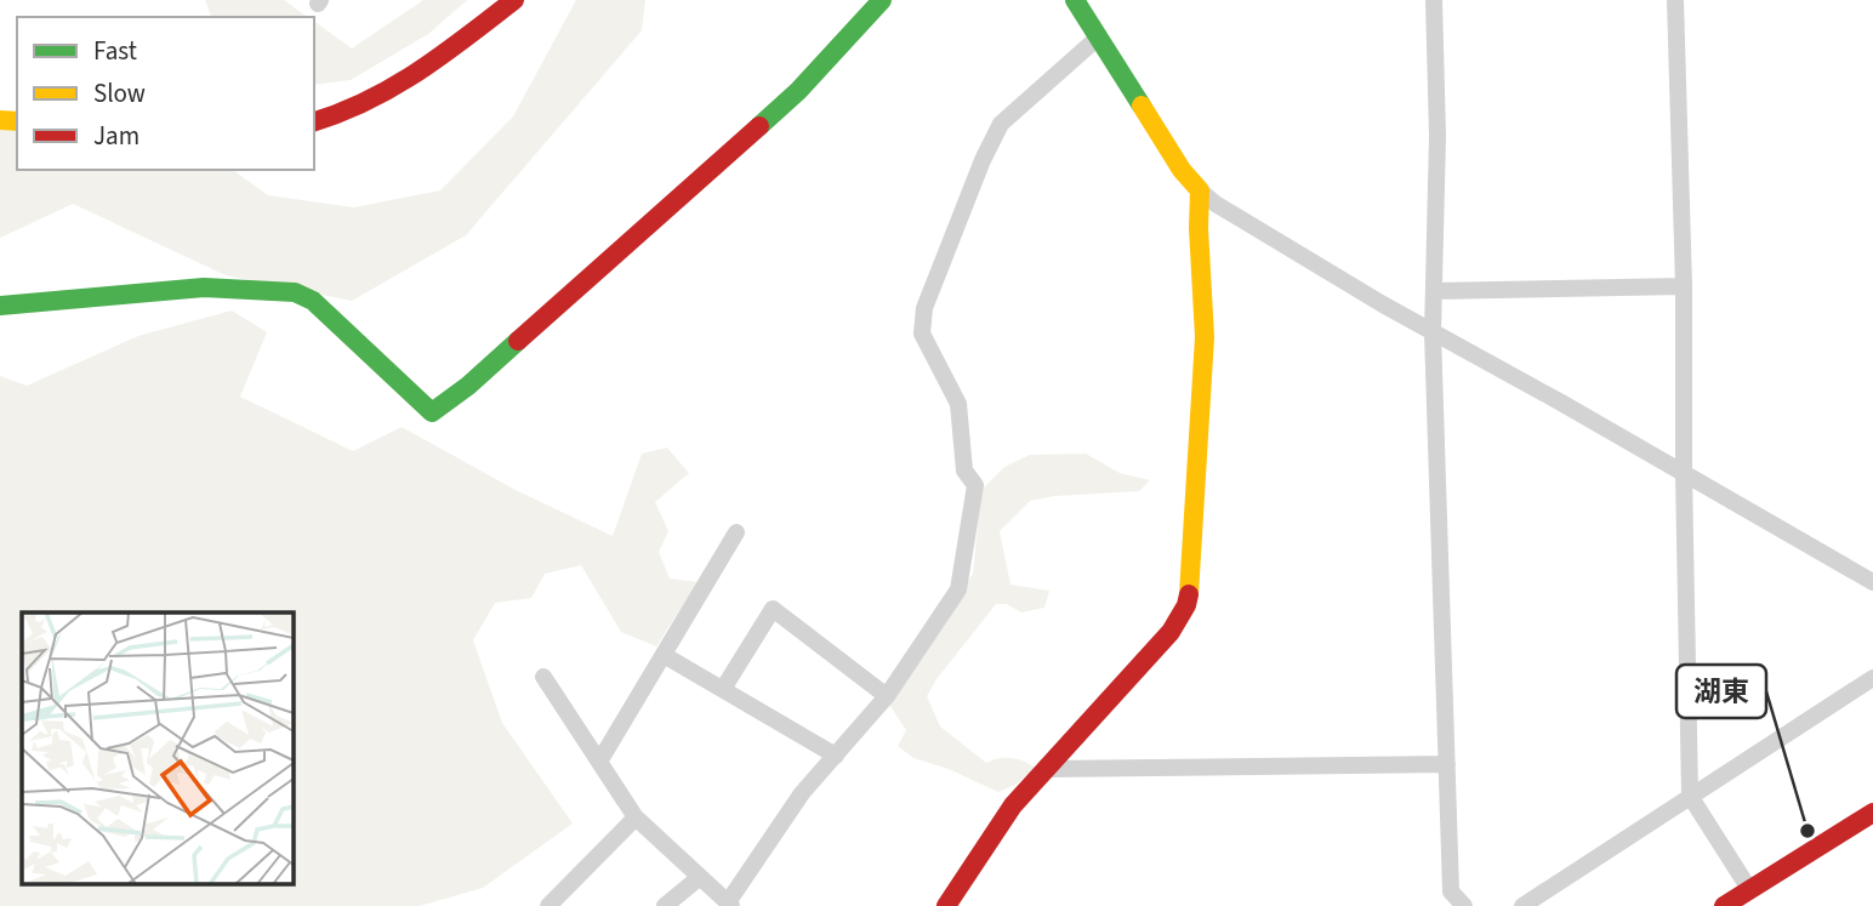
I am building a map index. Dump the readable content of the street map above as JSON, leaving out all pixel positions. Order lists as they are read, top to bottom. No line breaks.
{"places":["湖東"],"legend":["Fast","Slow","Jam"]}
